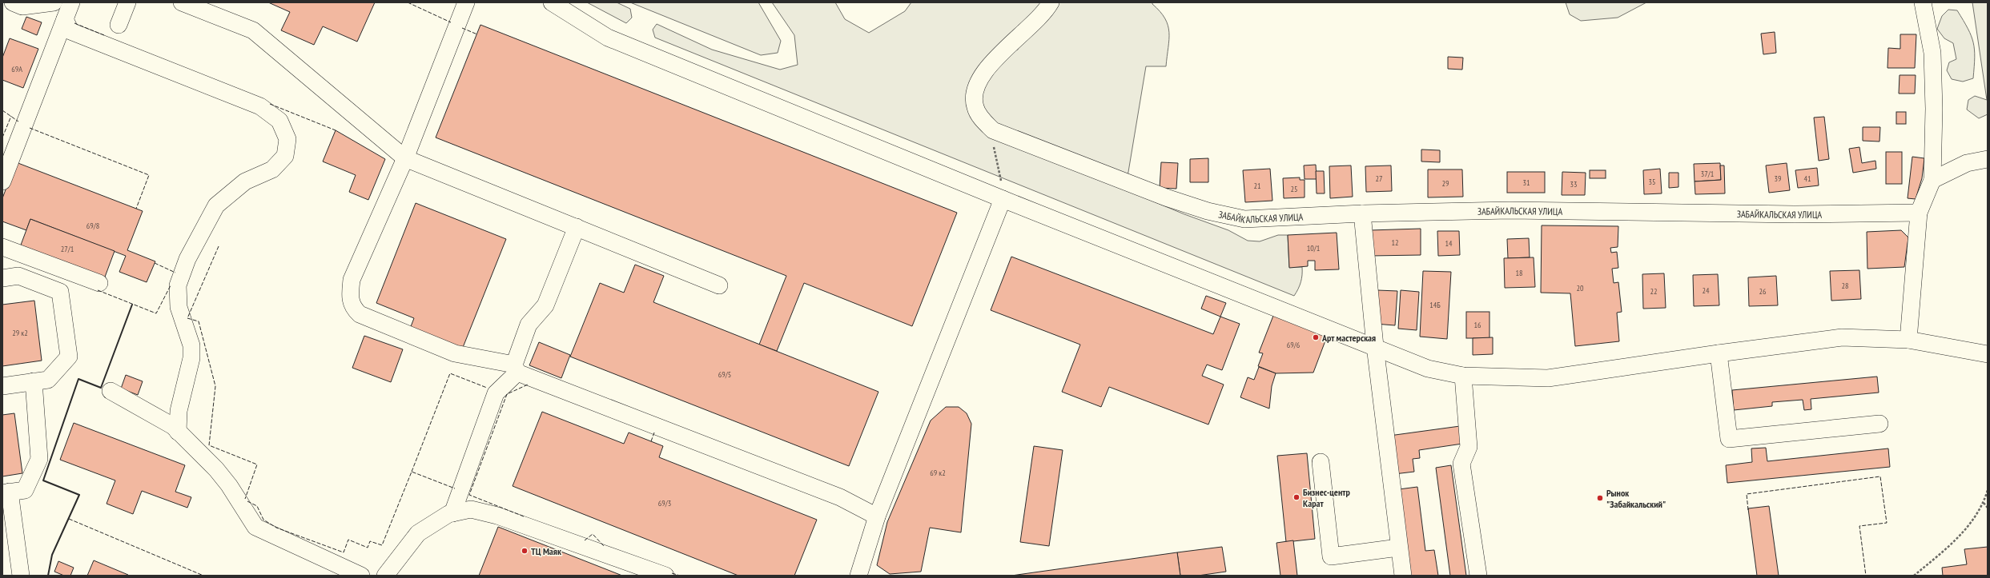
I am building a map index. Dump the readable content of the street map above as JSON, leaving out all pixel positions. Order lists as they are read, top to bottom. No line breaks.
{"streets":{"street":["ЗАБАЙКАЛЬСКАЯ УЛИЦА"]},"places":["Арт мастерская","Бизнес-центр Карат","Рынок \"Забайкальский\"","ТЦ Маяк"],"house_numbers":["69А","37/1","27","39","41","35","31","29","33","21","25","69/8","12","14","10/1","27/1","18","28","20","24","22","26","14Б","16","29 к2","69/6","69/5","69 к2","69/3"]}
